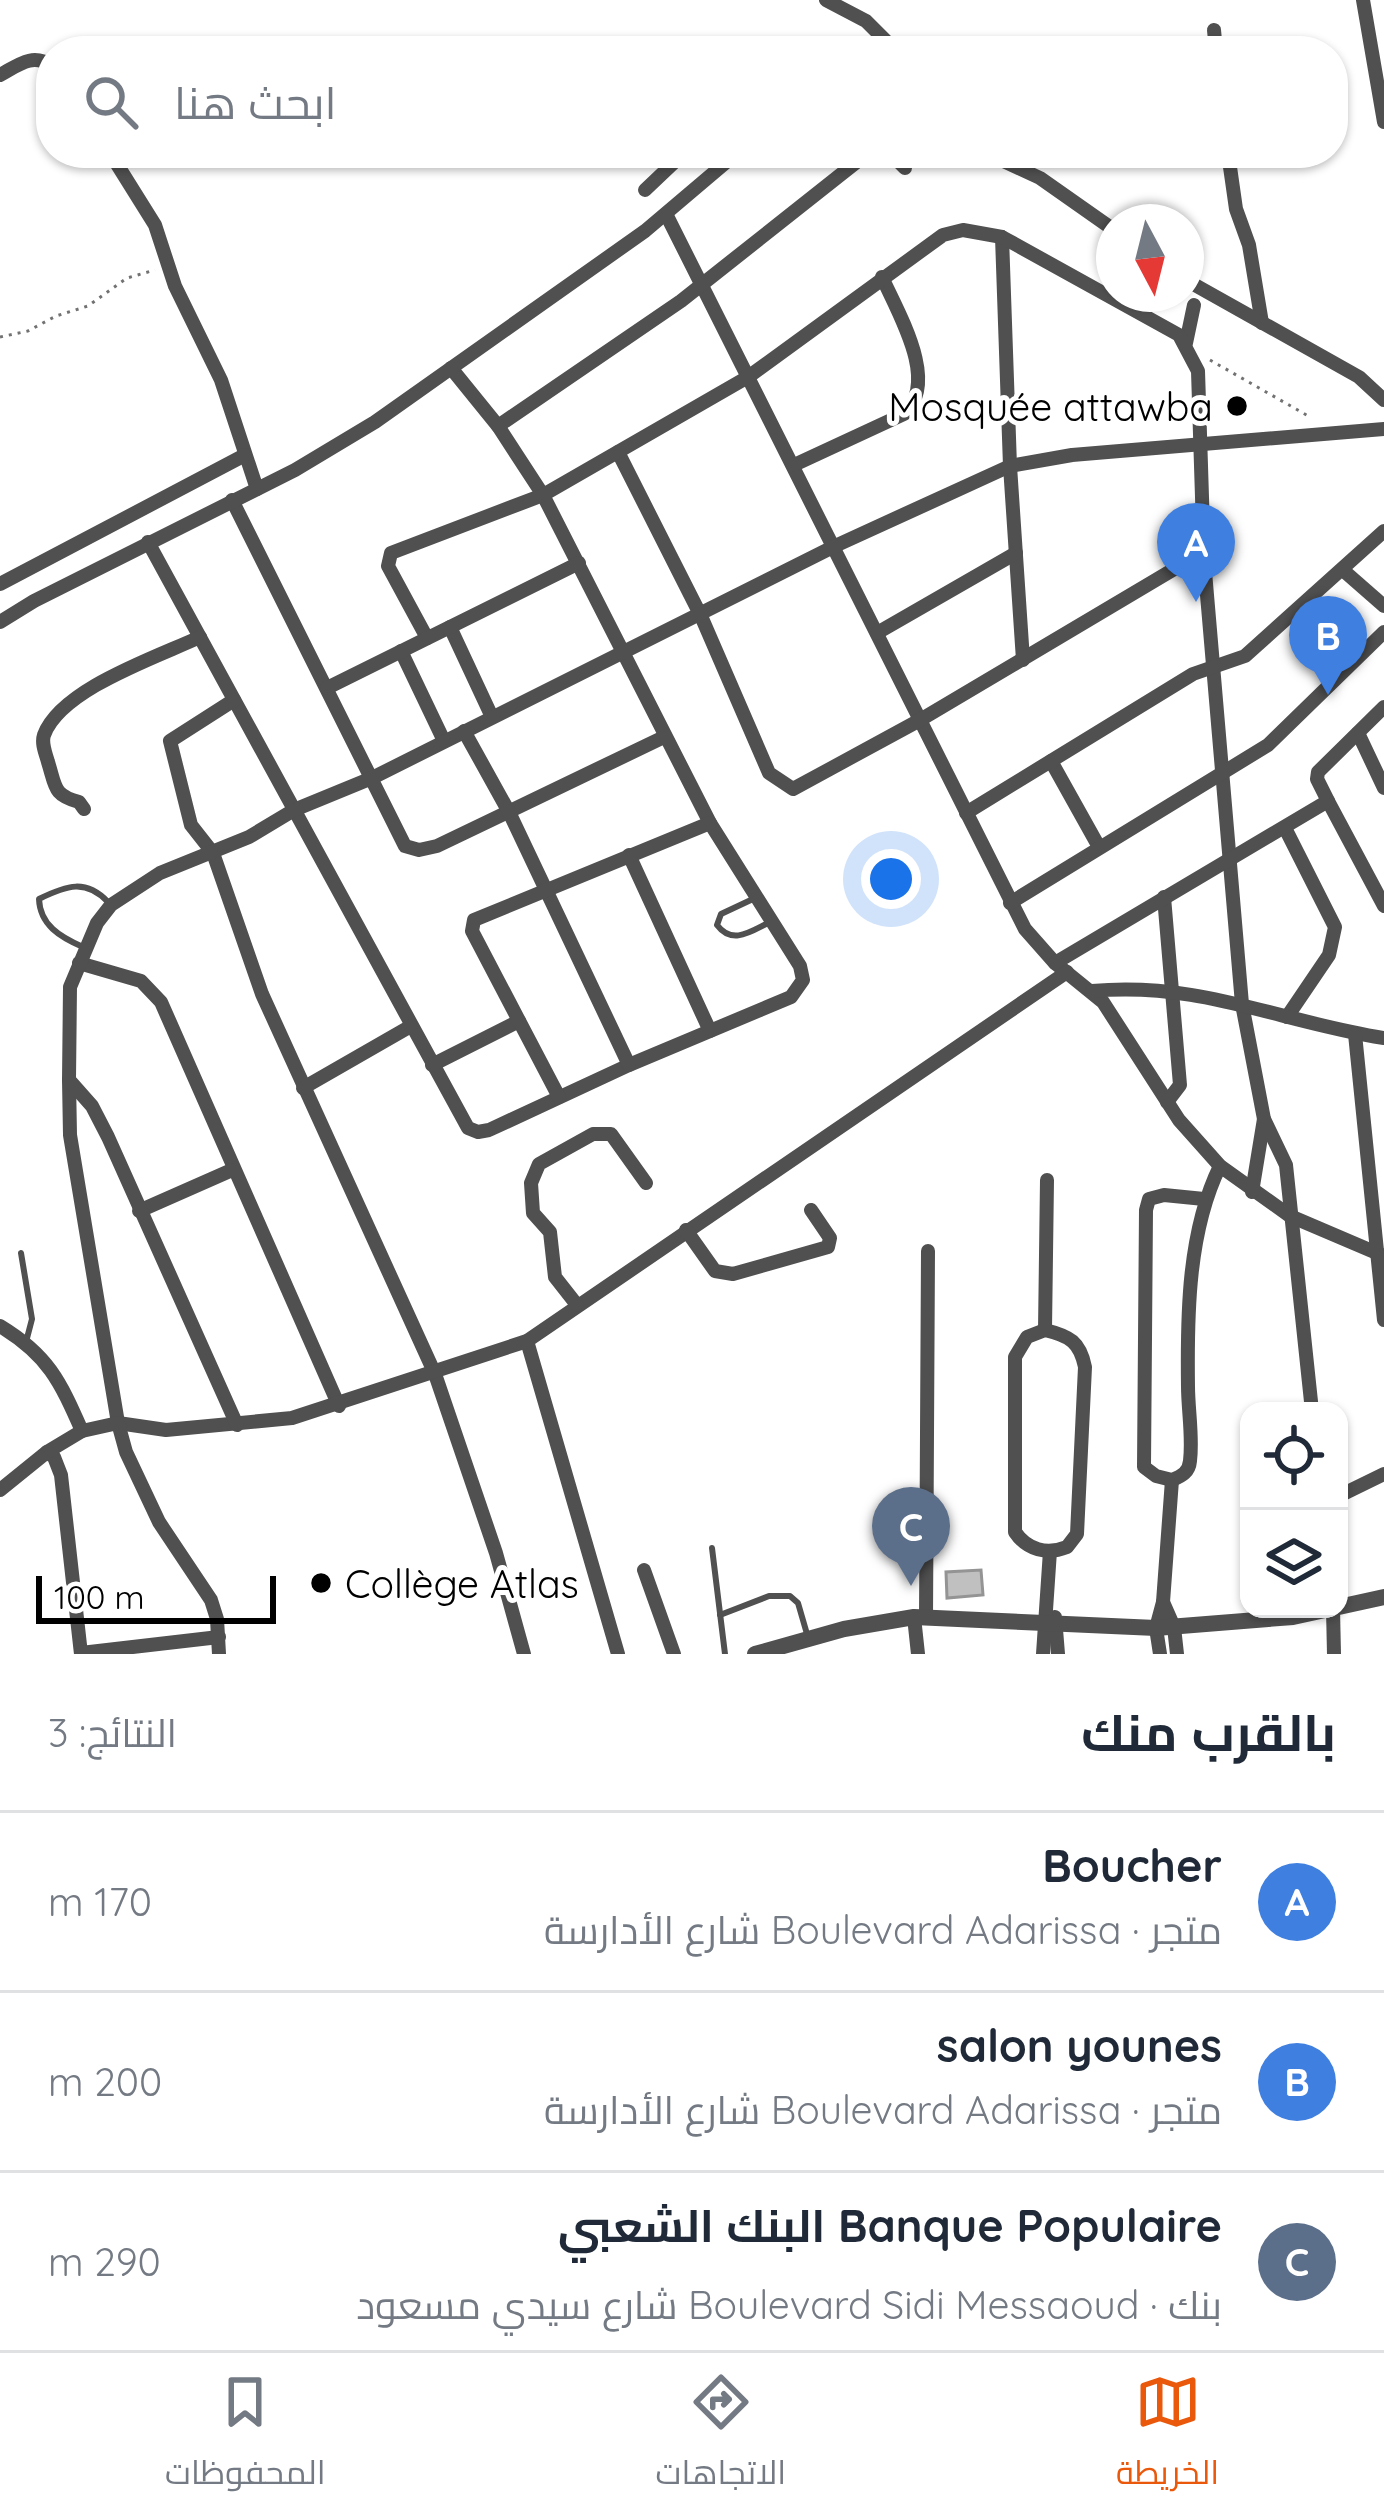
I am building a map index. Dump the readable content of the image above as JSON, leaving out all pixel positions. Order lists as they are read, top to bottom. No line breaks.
{"places":["Mosquée attawba","Collège Atlas"],"scale_bar":"100 m","north":"bottom","page":{"search":"ابحث هنا","pins":["A","B","C"],"scale":"100 m","heading":["بالقرب منك","النتائج: 3"],"list":[{"mark":"A","name":"Boucher","note":"متجر · Boulevard Adarissa شارع الأدارسة","value":"170 m"},{"mark":"B","name":"salon younes","note":"متجر · Boulevard Adarissa شارع الأدارسة","value":"200 m"},{"mark":"C","name":"Banque Populaire البنك الشعبي","note":"بنك · Boulevard Sidi Messaoud شارع سيدي مسعود","value":"290 m"}],"nav":["الخريطة","الاتجاهات","المحفوظات"]}}
